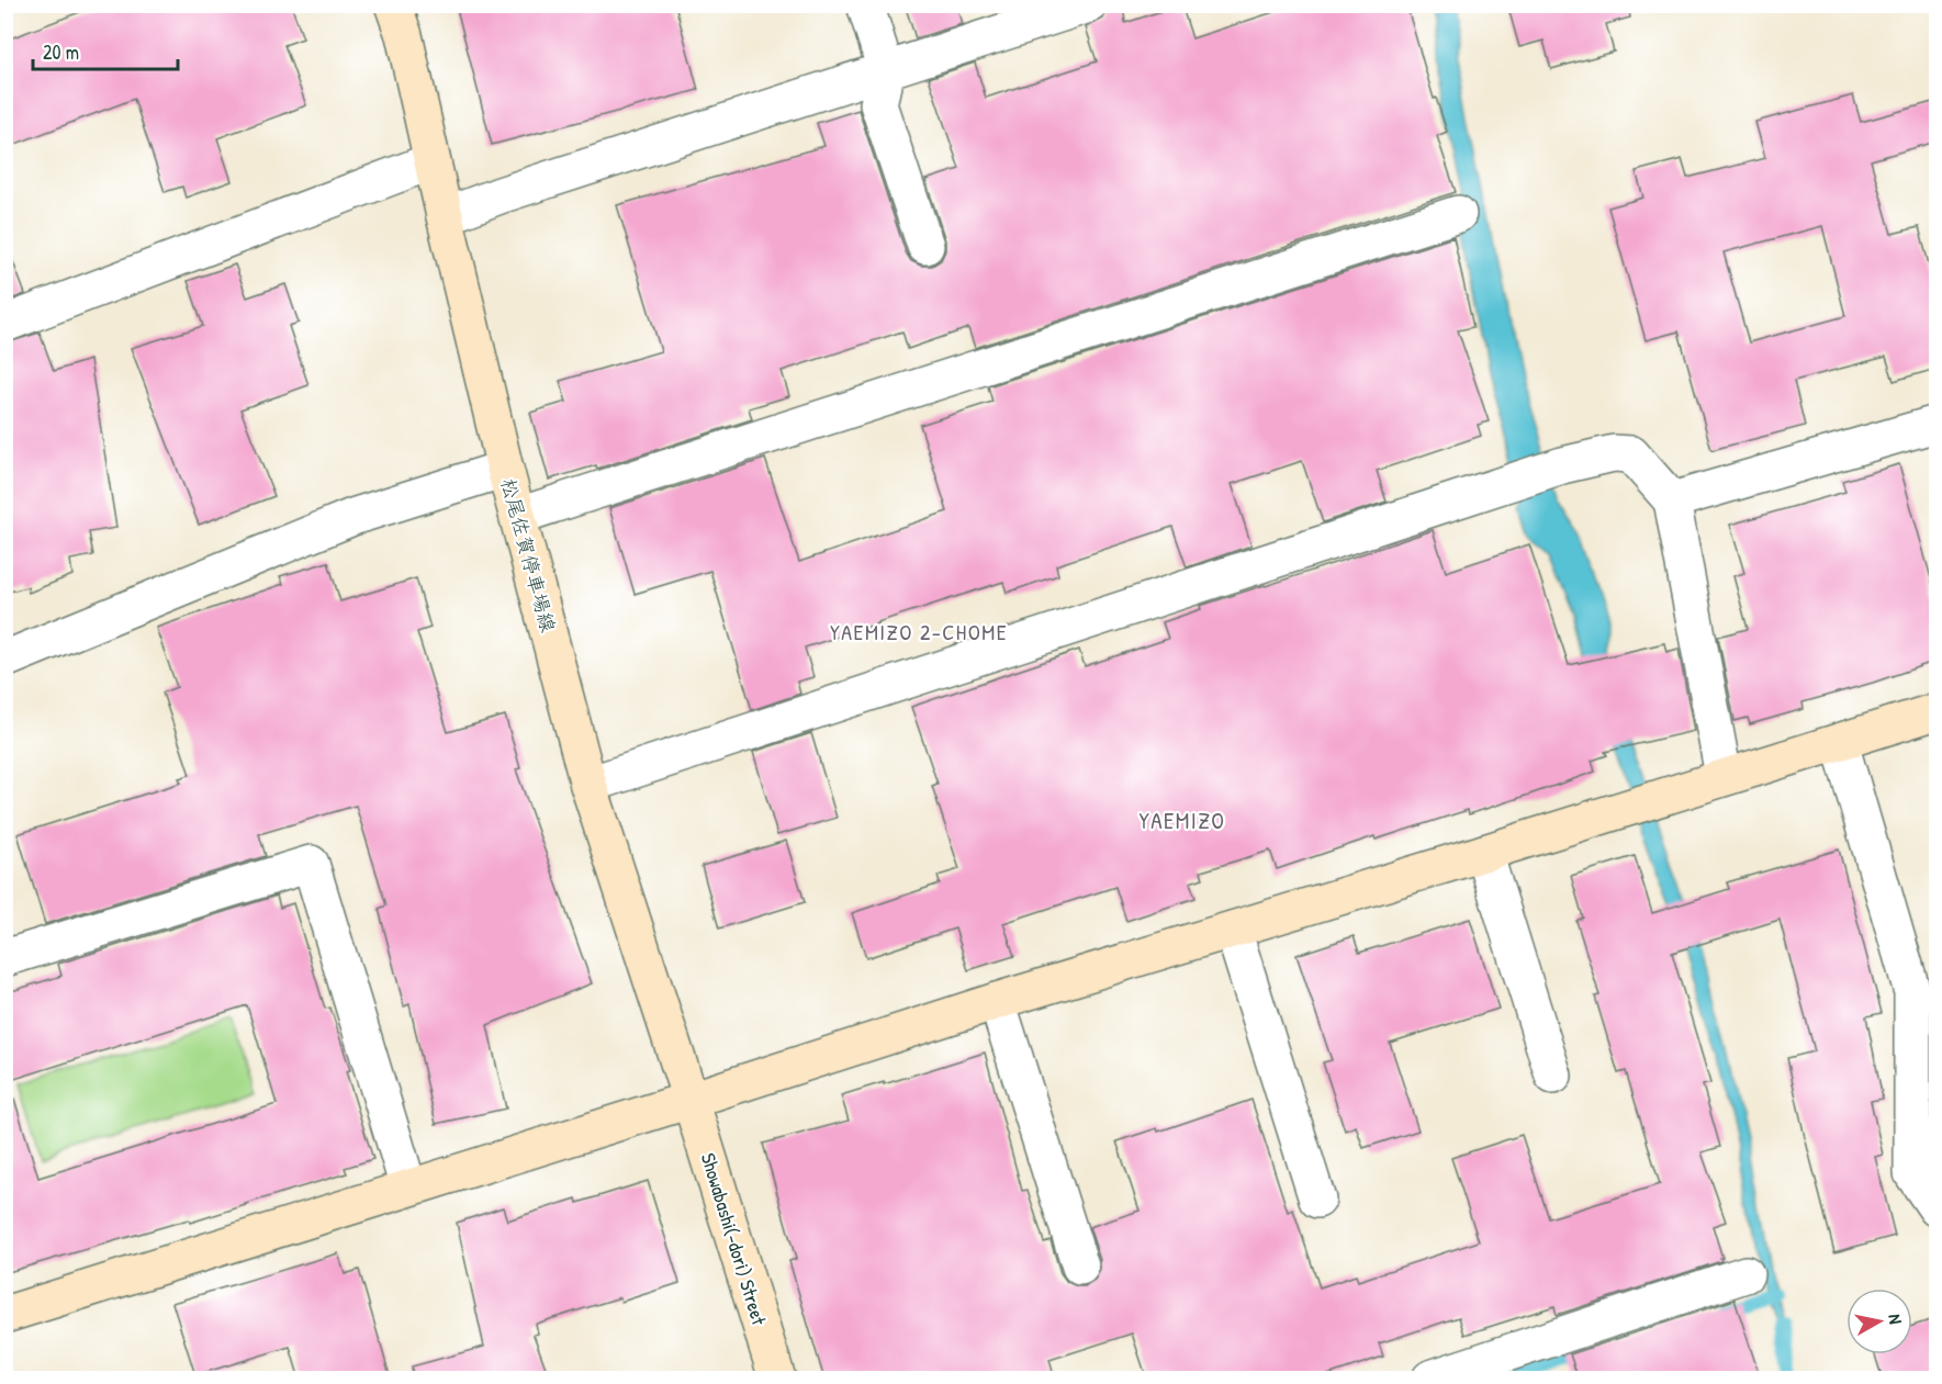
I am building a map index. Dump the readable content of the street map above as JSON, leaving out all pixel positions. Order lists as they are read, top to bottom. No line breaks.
{"streets":{"street":["松尾佐賀停車場線","Showabashi(-dori) Street"]},"crossings":[["松尾佐賀停車場線","Showabashi(-dori) Street"]],"districts":["YAEMIZO 2-CHOME","YAEMIZO"],"scale_bar":"20 m","north":"right"}
